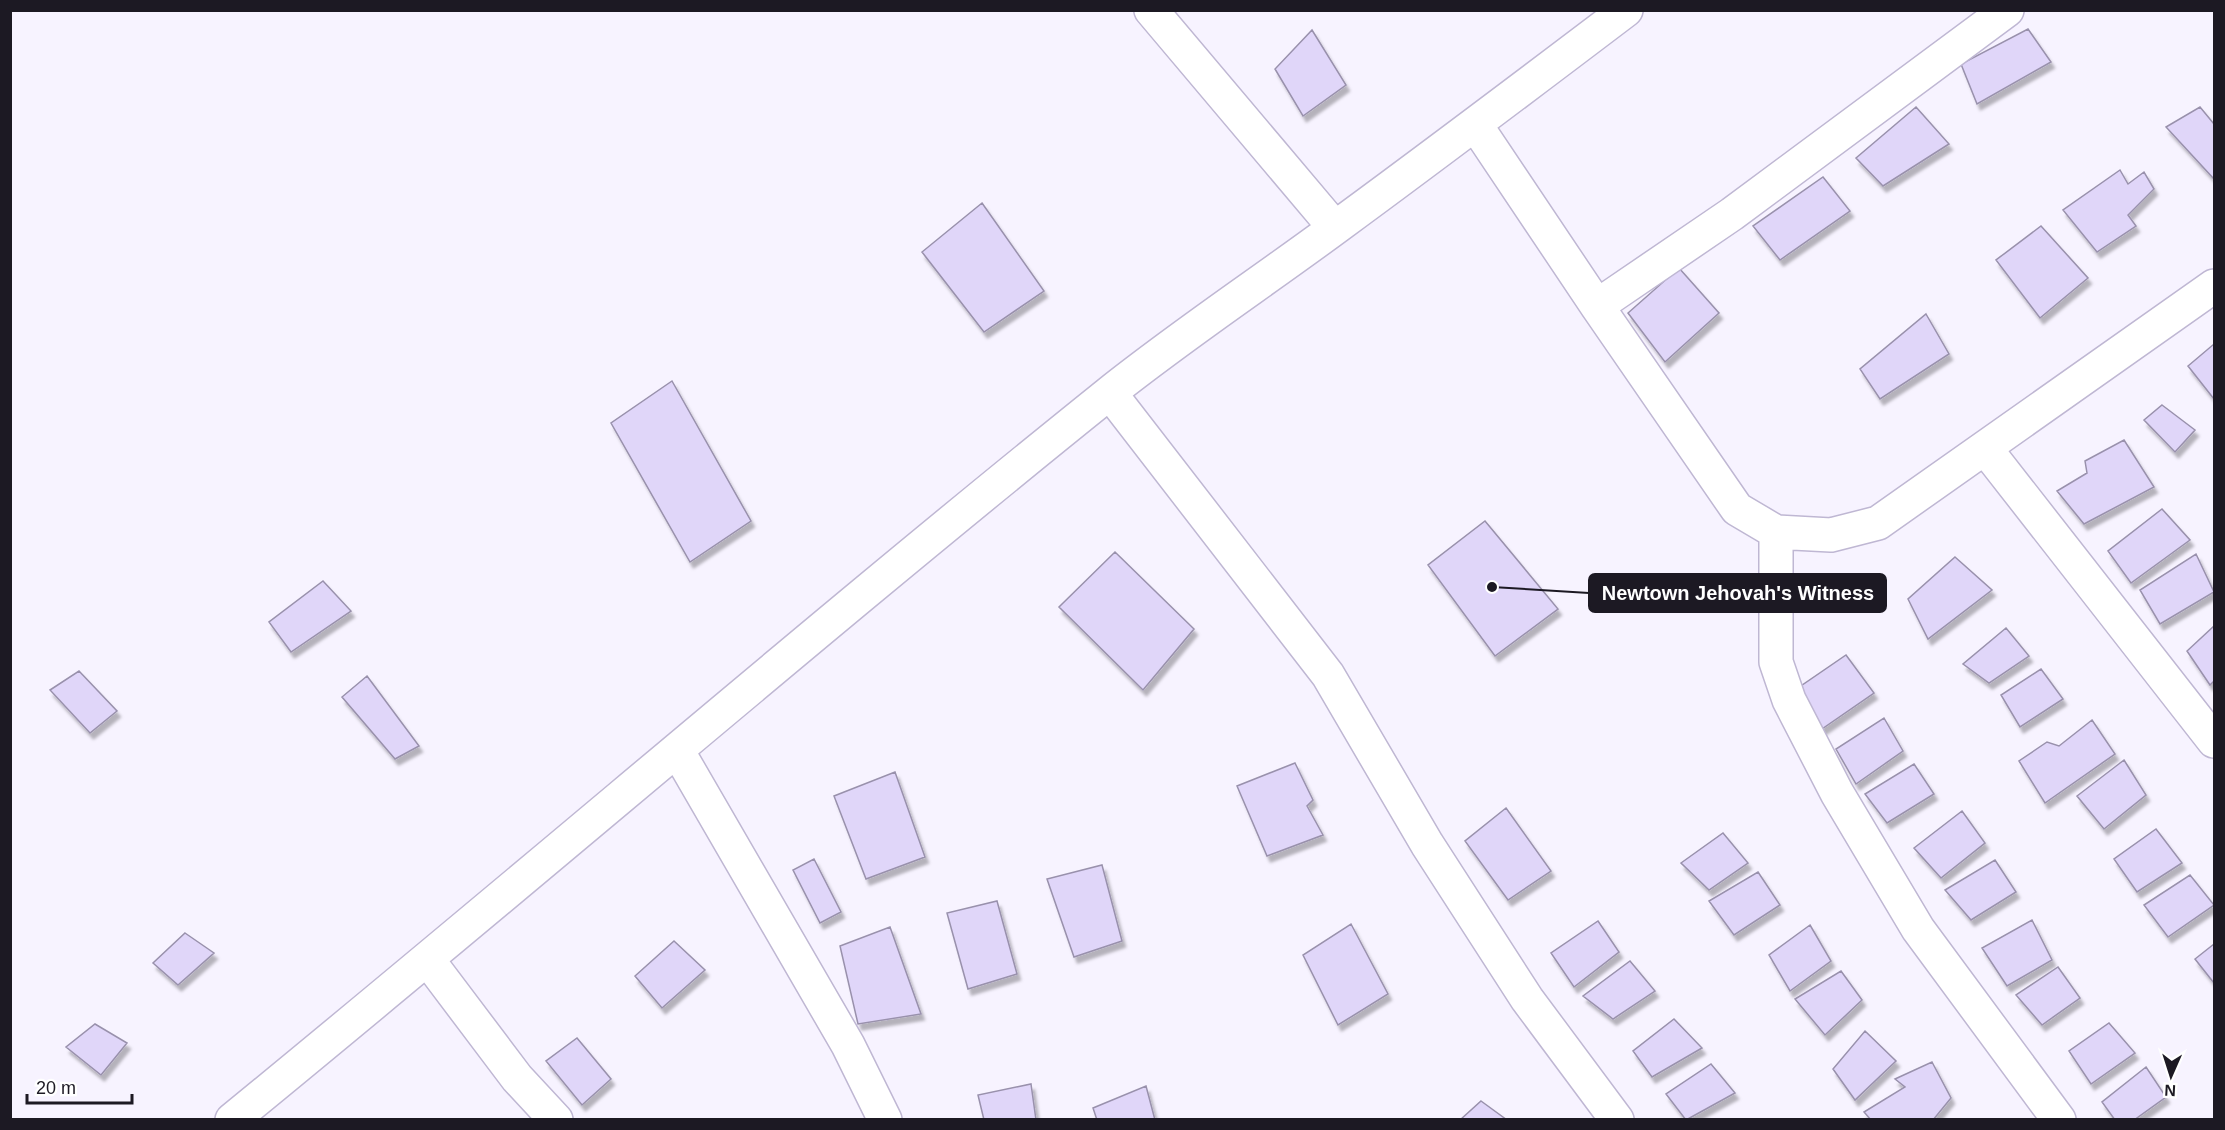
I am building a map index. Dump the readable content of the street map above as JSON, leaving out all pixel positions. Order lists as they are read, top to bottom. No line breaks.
{"places":["Newtown Jehovah's Witness"],"scale_bar":"20 m","north":"bottom"}
